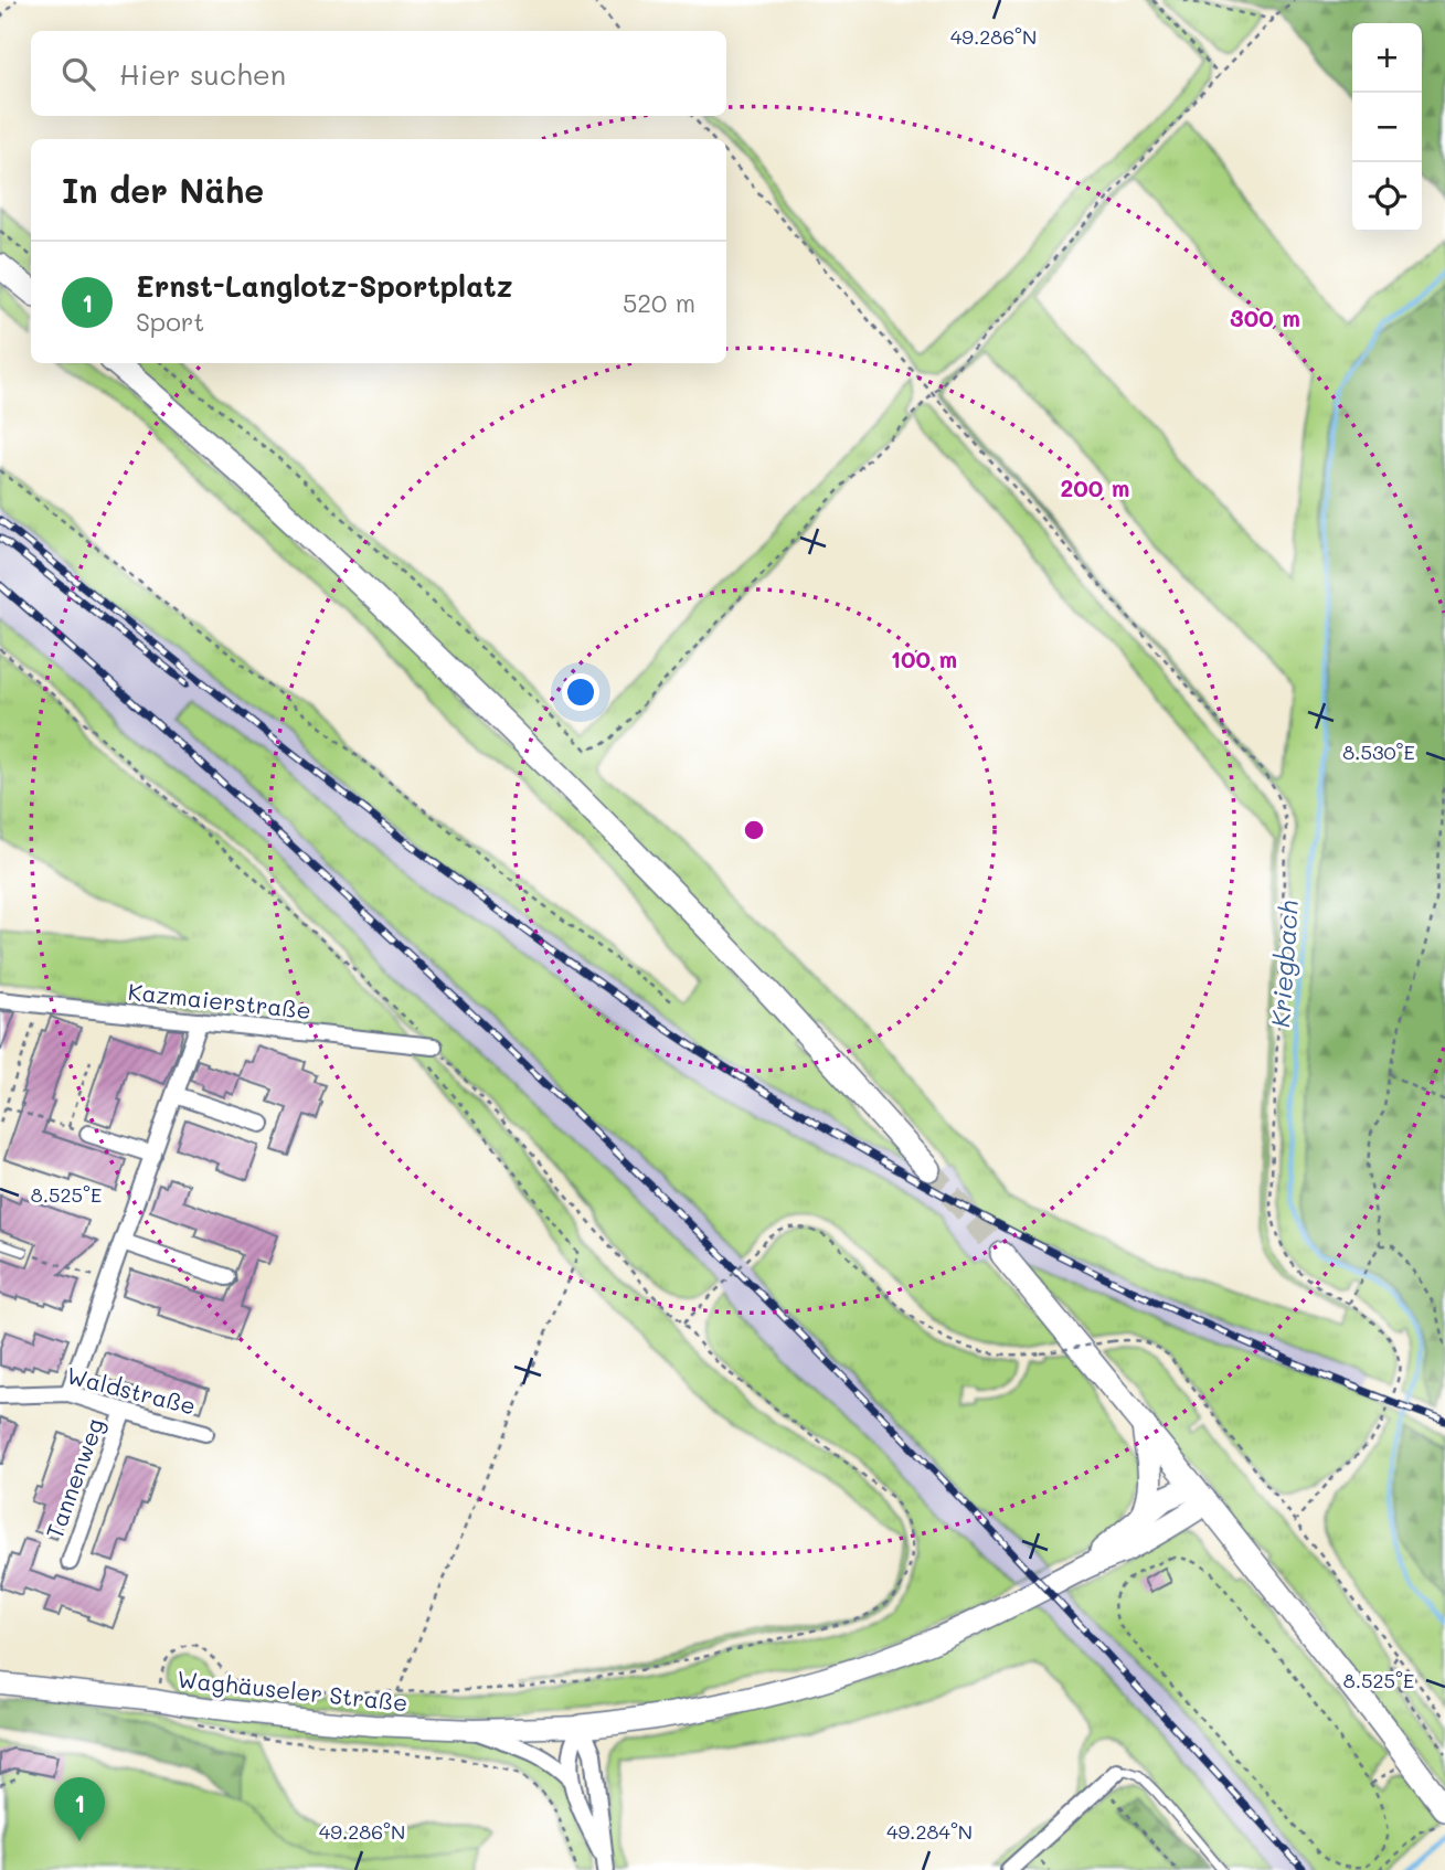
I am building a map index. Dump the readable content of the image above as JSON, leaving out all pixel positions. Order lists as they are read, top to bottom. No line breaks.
{"streets":{"street":["Kazmaierstraße","Waldstraße","Tannenweg","Waghäuseler Straße"]},"crossings":[["Waldstraße","Tannenweg"]],"water":["Kriegbach"],"page":{"map_buttons":["+","−"],"search":"Hier suchen","heading":"In der Nähe","list":[{"mark":"1","name":"Ernst-Langlotz-Sportplatz","note":"Sport","value":"520 m"}],"pins":"1"},"coordinates":["49.286°N","8.530°E","8.525°E","49.284°N"],"rings":["300 m","200 m","100 m"]}
